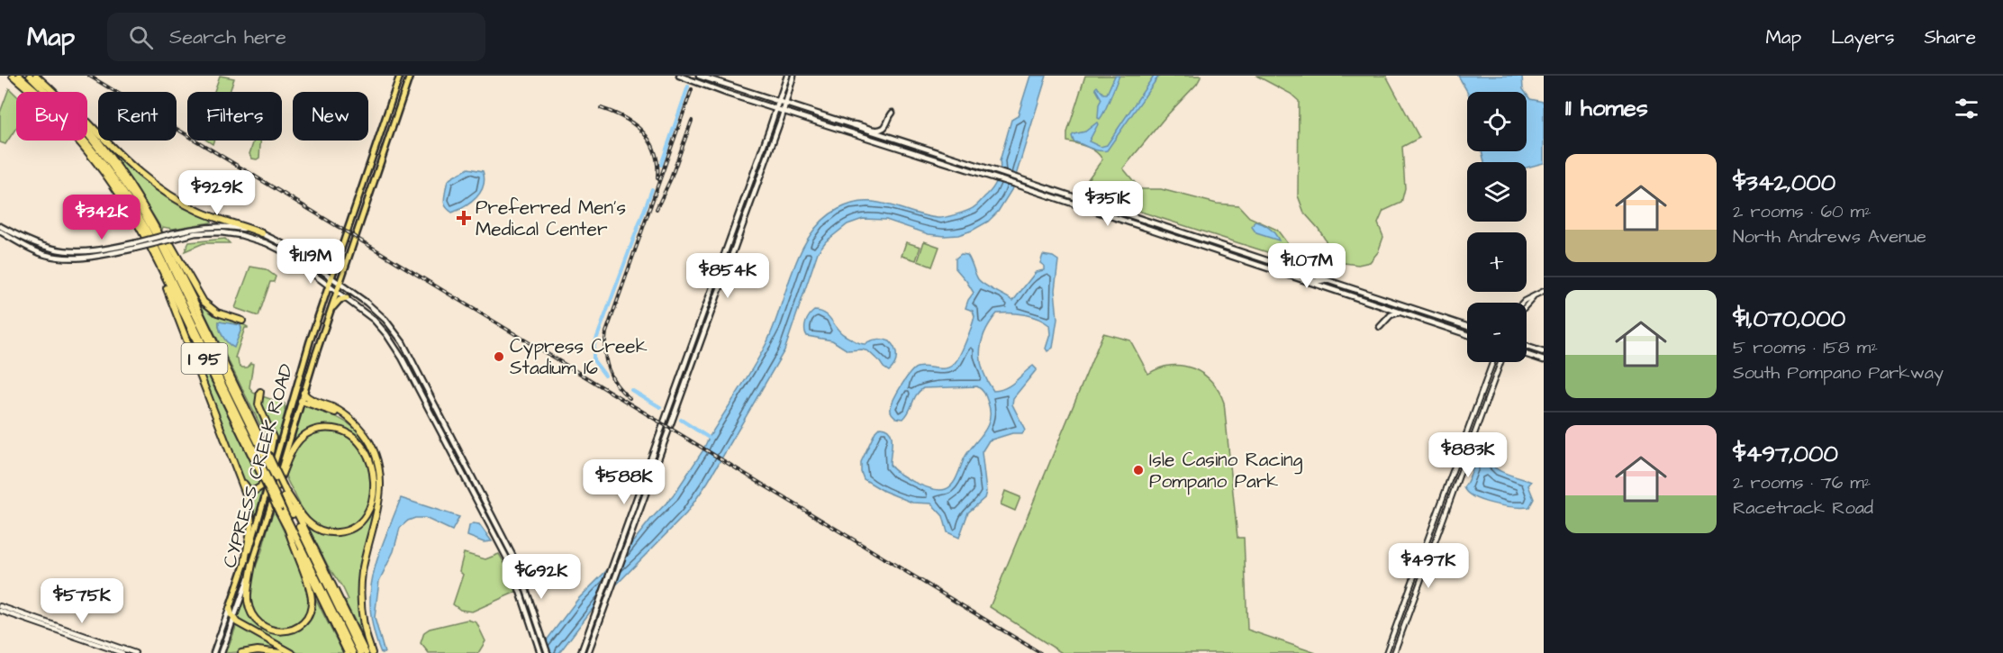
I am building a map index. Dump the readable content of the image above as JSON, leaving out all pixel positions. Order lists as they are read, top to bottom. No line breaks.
{"streets":{"highway":["I 95"],"main road":["CYPRESS CREEK ROAD"]},"places":{"health":["Preferred Men's Medical Center"],"other":["Cypress Creek Stadium 16","Isle Casino Racing Pompano Park"]},"page":{"header":"Map","search":"Search here","nav":["Map","Layers","Share"],"heading":"11 homes","map_buttons":["+","−"],"chip":["Buy","Rent","Filters","New"],"list":[{"name":"$342,000","note":"2 rooms · 60 m² · North Andrews Avenue"},{"name":"$1,070,000","note":"5 rooms · 158 m² · South Pompano Parkway"},{"name":"$497,000","note":"2 rooms · 76 m² · Racetrack Road"}],"price":["$929K","$351K","$342K","$1.19M","$1.07M","$854K","$883K","$588K","$497K","$692K","$575K"]}}
